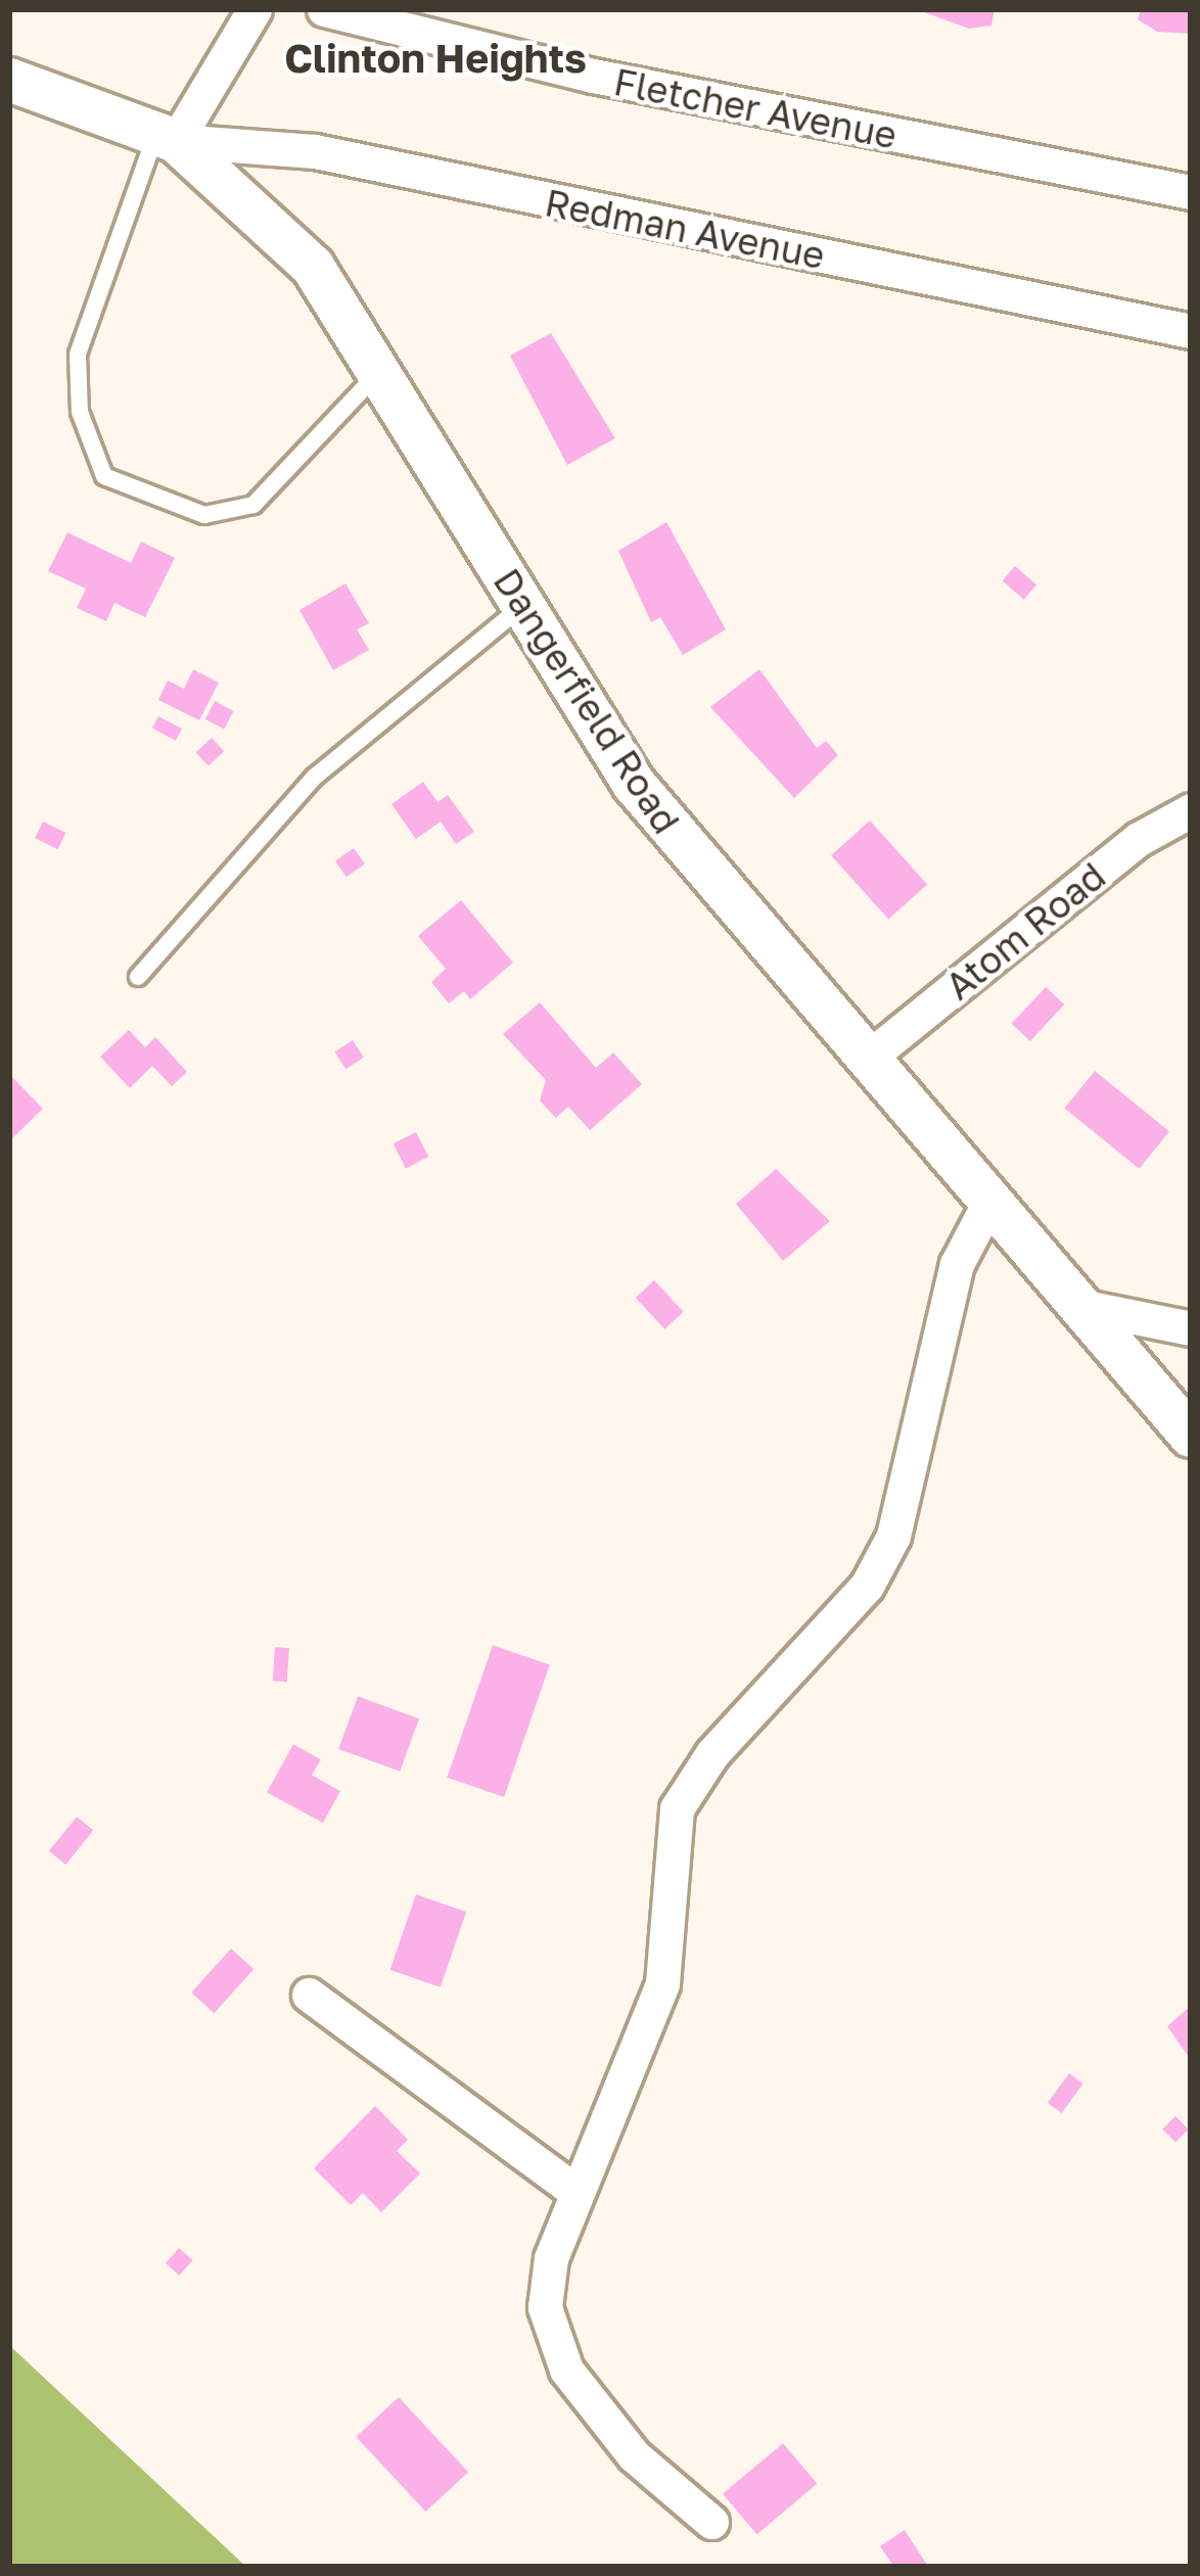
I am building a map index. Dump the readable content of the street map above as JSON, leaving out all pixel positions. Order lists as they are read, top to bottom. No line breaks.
{"streets":{"street":["Fletcher Avenue","Redman Avenue","Dangerfield Road","Atom Road"]},"crossings":[["Redman Avenue","Dangerfield Road"],["Dangerfield Road","Atom Road"]],"districts":["Clinton Heights"]}
